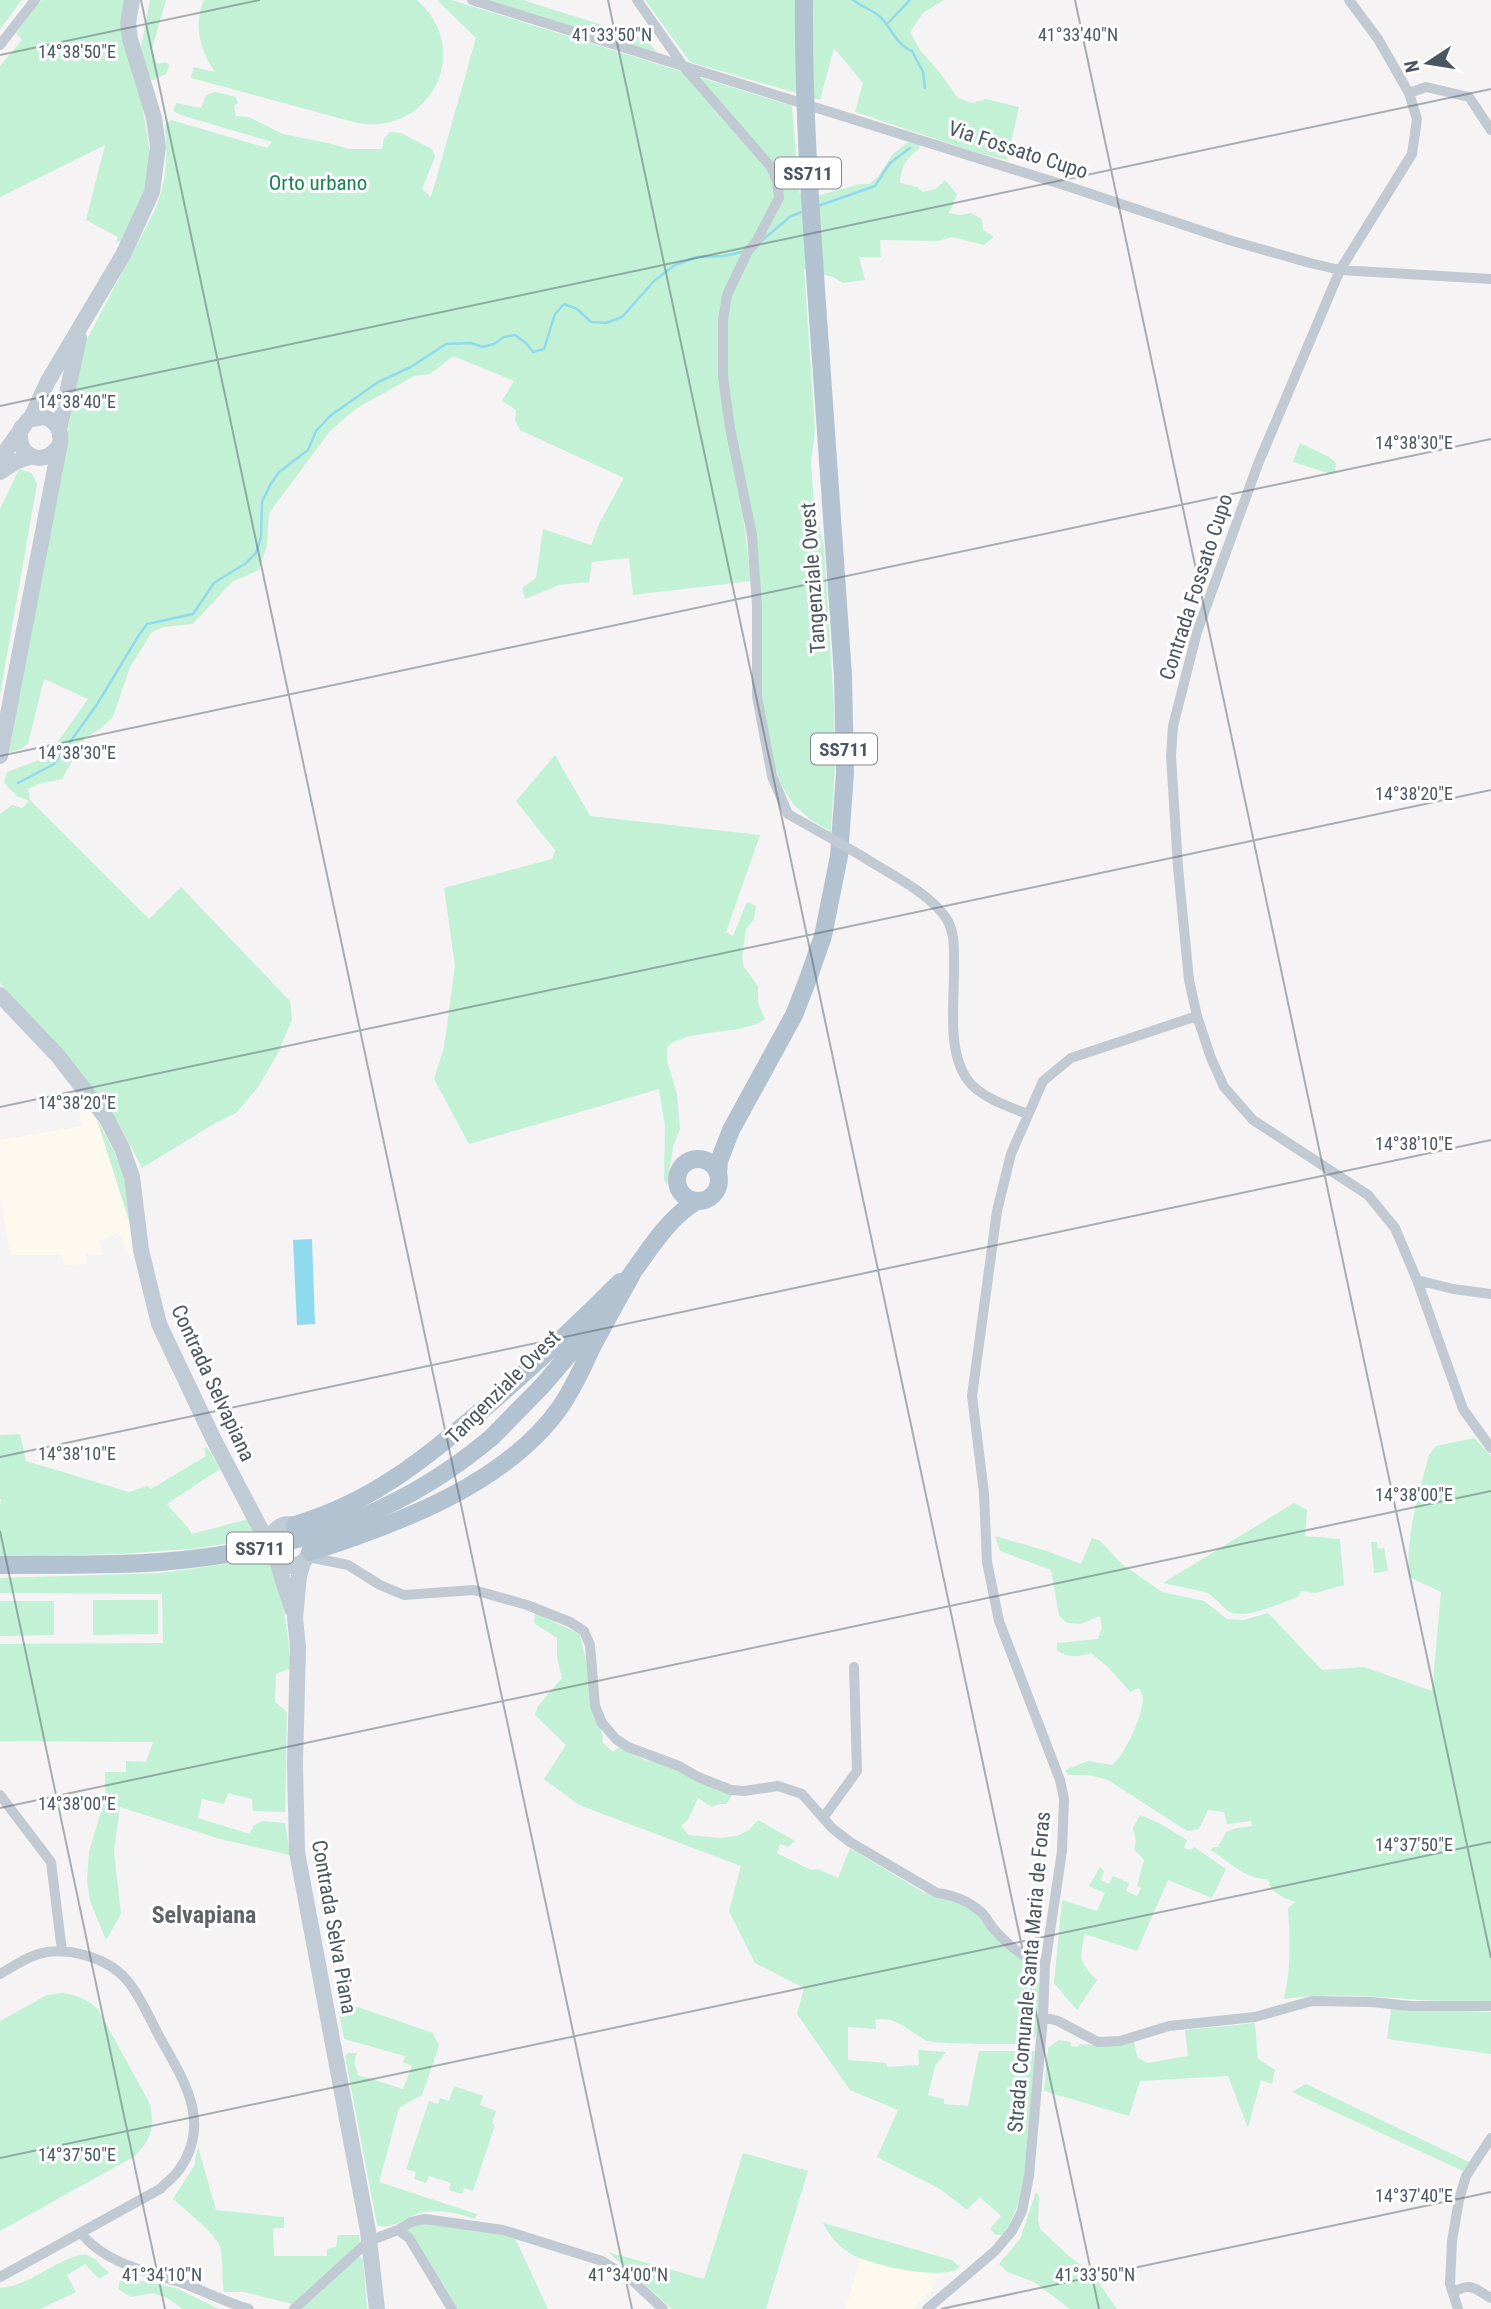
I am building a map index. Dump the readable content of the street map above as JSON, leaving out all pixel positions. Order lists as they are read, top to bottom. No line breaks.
{"streets":{"main road":["SS711","Tangenziale Ovest","Contrada Selvapiana","Contrada Selva Piana"],"street":["Via Fossato Cupo","Contrada Fossato Cupo","Strada Comunale Santa Maria de Foras"]},"crossings":[["Via Fossato Cupo","Contrada Fossato Cupo"],["Contrada Fossato Cupo","Strada Comunale Santa Maria de Foras"]],"districts":["Selvapiana"],"parks":["Orto urbano"],"north":"left","coordinates":["41°33'50\"N","41°33'40\"N","14°38'50\"E","14°38'40\"E","14°38'30\"E","14°38'20\"E","14°38'10\"E","14°38'00\"E","14°37'50\"E","14°37'40\"E","41°34'10\"N","41°34'00\"N"]}
